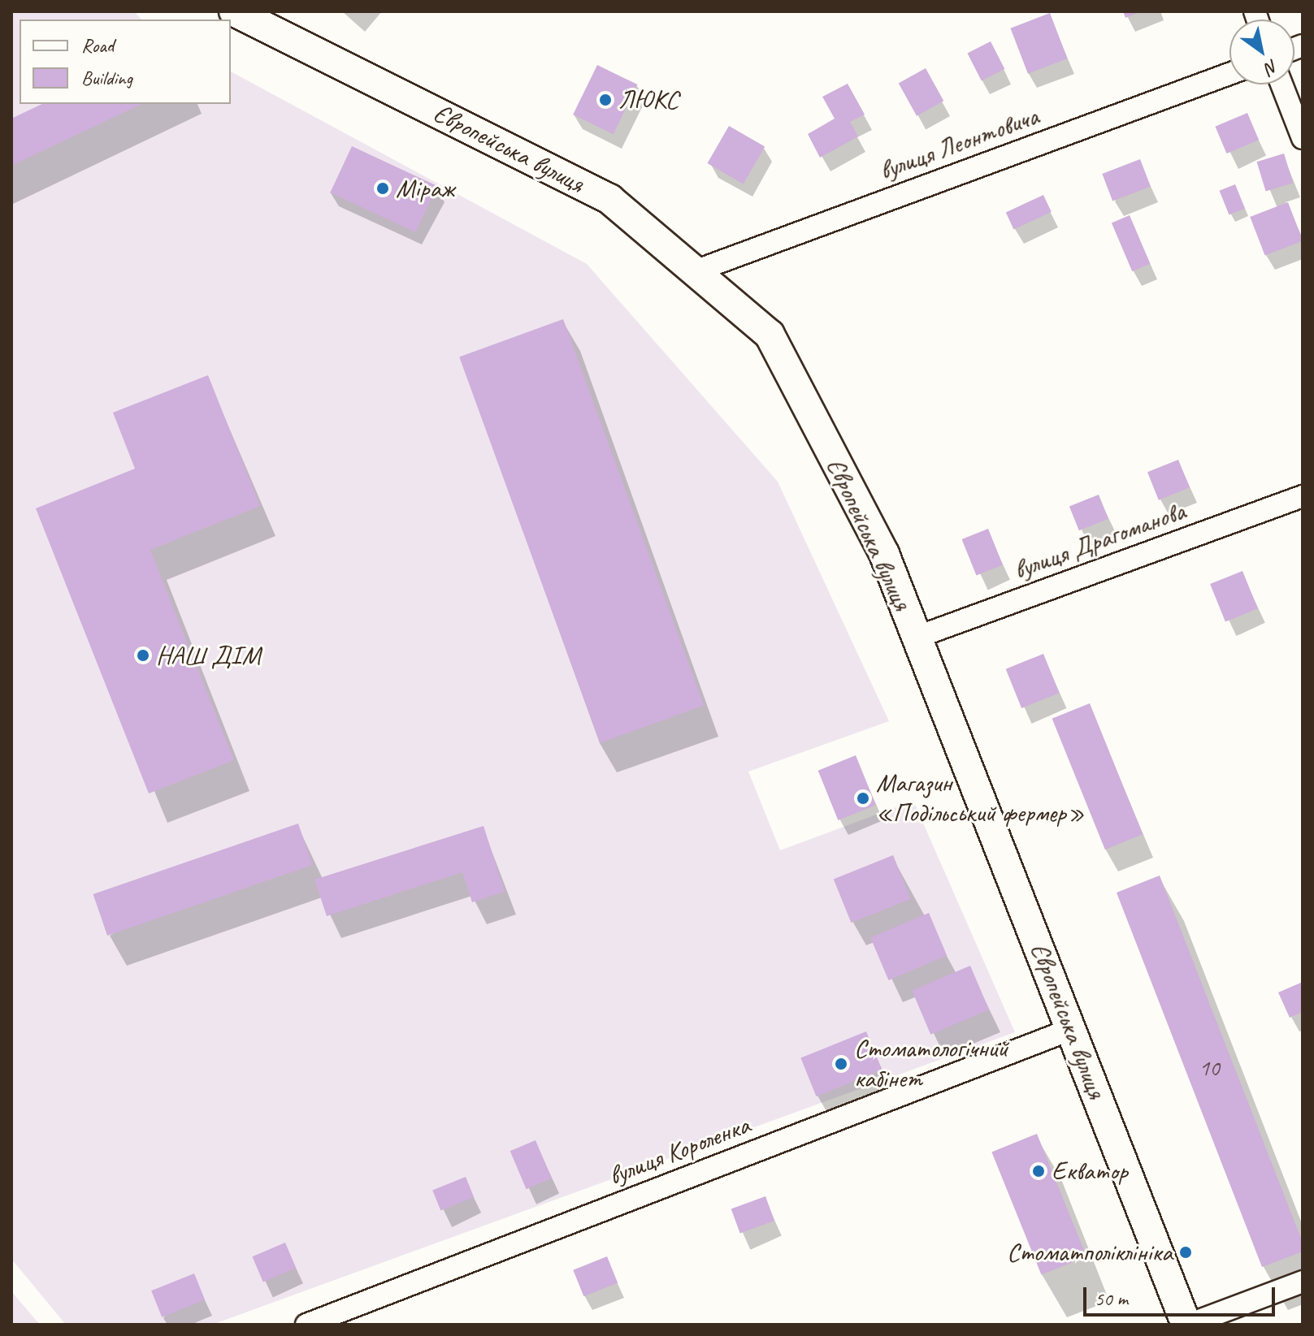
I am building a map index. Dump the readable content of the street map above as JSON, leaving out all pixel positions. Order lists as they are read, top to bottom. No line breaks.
{"streets":{"main road":["Європейська вулиця"],"street":["вулиця Леонтовича","вулиця Драгоманова","вулиця Короленка"]},"crossings":[["вулиця Леонтовича","Європейська вулиця"],["Європейська вулиця","вулиця Драгоманова"],["Європейська вулиця","вулиця Короленка"]],"places":["ЛЮКС","Міраж","НАШ ДІМ","Магазин «Подільський фермер»","Стоматологічний кабінет","Екватор","Стоматполіклініка"],"house_numbers":["10"],"legend":["Road","Building"],"scale_bar":"50 m","north":"bottom right"}
